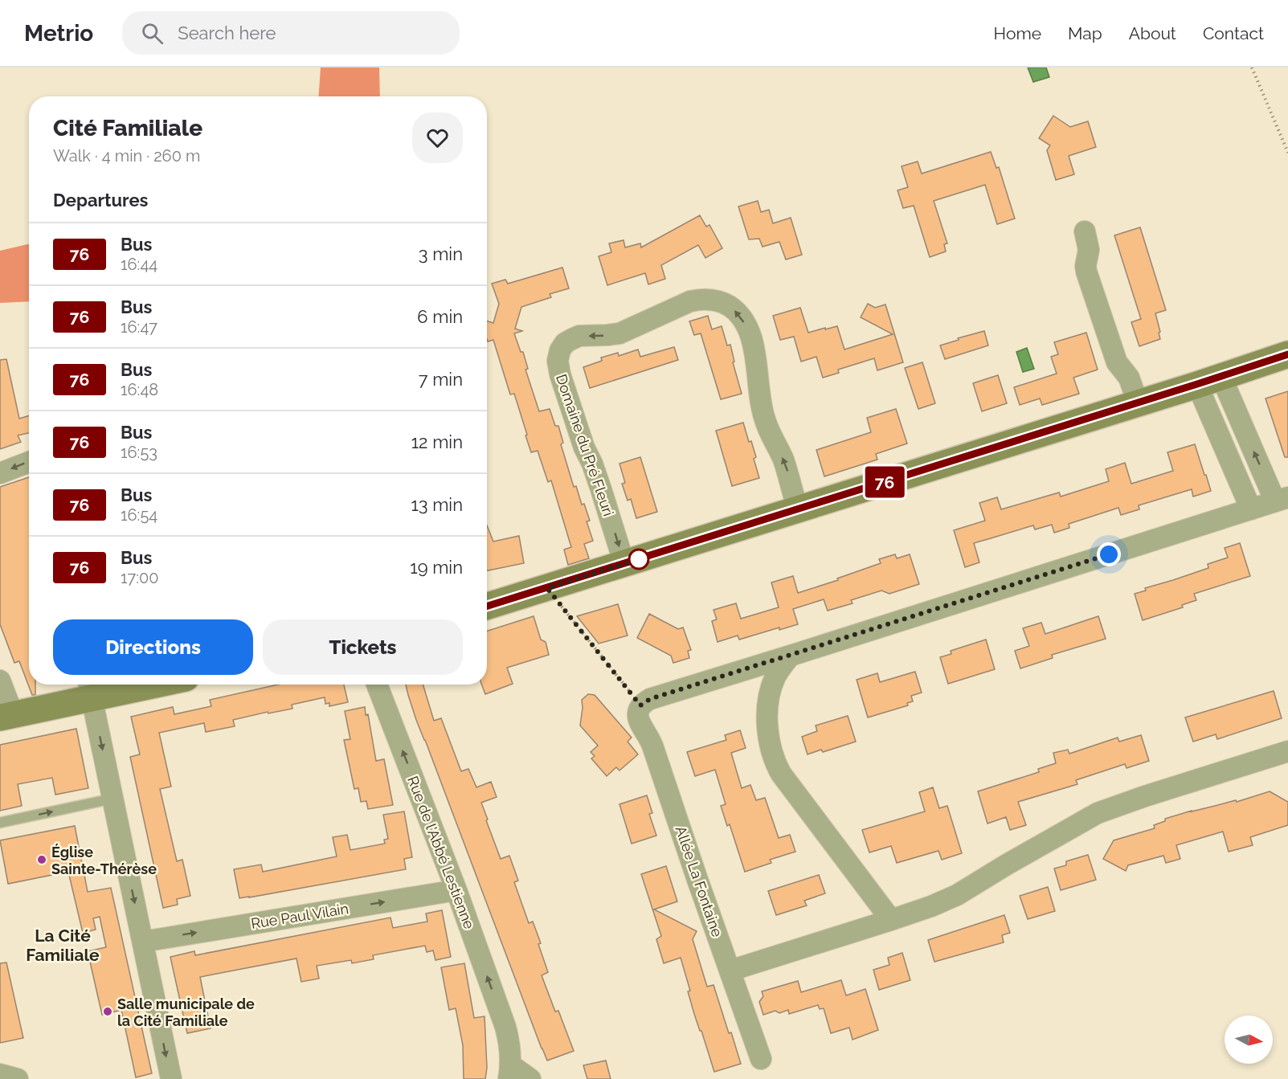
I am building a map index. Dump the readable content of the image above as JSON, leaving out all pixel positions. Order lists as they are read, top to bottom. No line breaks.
{"streets":{"street":["Domaine du Pré Fleuri","Rue de l'Abbé Lestienne","Allée La Fontaine","Rue Paul Vilain"]},"crossings":[["Rue de l'Abbé Lestienne","Rue Paul Vilain"]],"one_way":["Rue de l'Abbé Lestienne","Rue Paul Vilain"],"districts":["La Cité Familiale"],"places":["Église Sainte-Thérèse","Salle municipale de la Cité Familiale"],"lines":["bus line 76"],"north":"right","page":{"header":"Metrio","search":"Search here","nav":["Home","Map","About","Contact"],"on_map":"76","heading":[["Cité Familiale","Walk · 4 min · 260 m"],"Departures"],"list":[{"mark":"76","name":"Bus","note":"16:44","value":"3 min"},{"mark":"76","name":"Bus","note":"16:47","value":"6 min"},{"mark":"76","name":"Bus","note":"16:48","value":"7 min"},{"mark":"76","name":"Bus","note":"16:53","value":"12 min"},{"mark":"76","name":"Bus","note":"16:54","value":"13 min"},{"mark":"76","name":"Bus","note":"17:00","value":"19 min"}],"buttons":["Directions","Tickets"]}}
